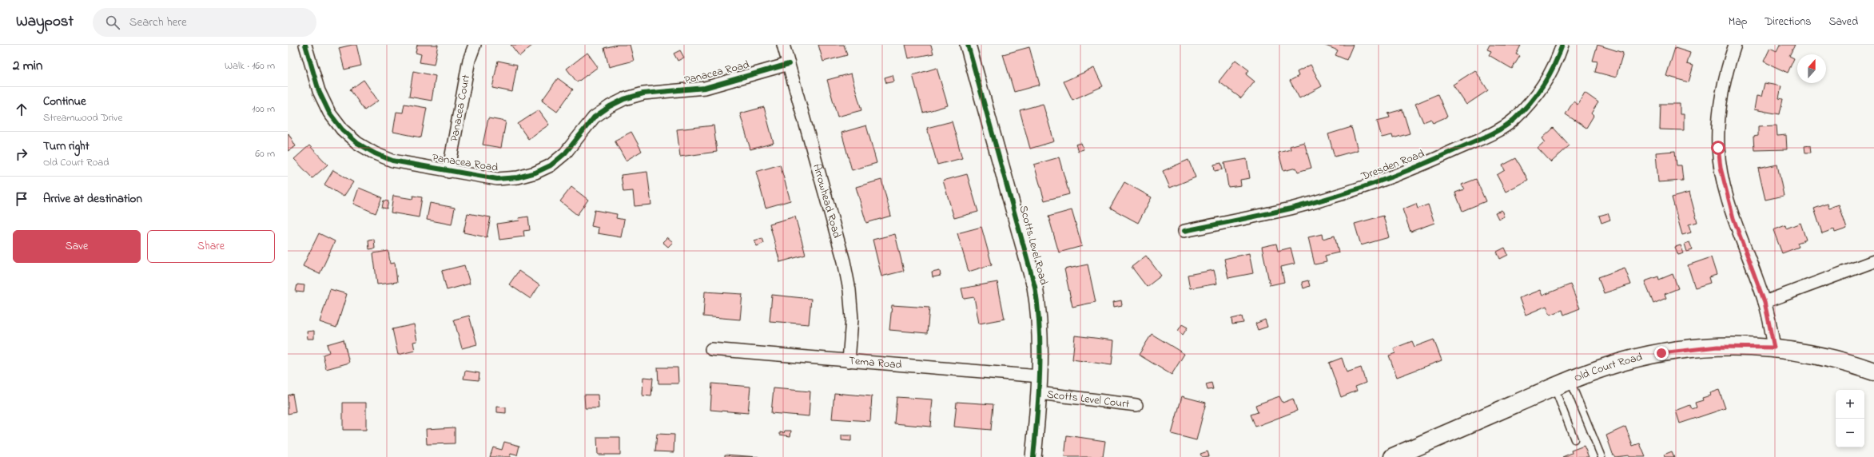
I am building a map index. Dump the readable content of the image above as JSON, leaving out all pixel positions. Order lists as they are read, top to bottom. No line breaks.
{"streets":{"main road":["Old Court Road"],"street":["Panacea Road","Panacea Court","Dresden Road","Arrowhead Road","Scotts Level Road","Tema Road","Scotts Level Court"]},"crossings":[["Panacea Road","Panacea Court"],["Panacea Road","Arrowhead Road"],["Arrowhead Road","Tema Road"],["Scotts Level Road","Tema Road"],["Scotts Level Road","Scotts Level Court"]],"north":"top","page":{"header":"Waypost","search":"Search here","nav":["Map","Directions","Saved"],"heading":["2 min","Walk · 160 m"],"list":[["Continue","Streamwood Drive","100 m"],["Turn right","Old Court Road","60 m"],"Arrive at destination"],"buttons":["Save","Share"],"map_buttons":["+","−"]}}
